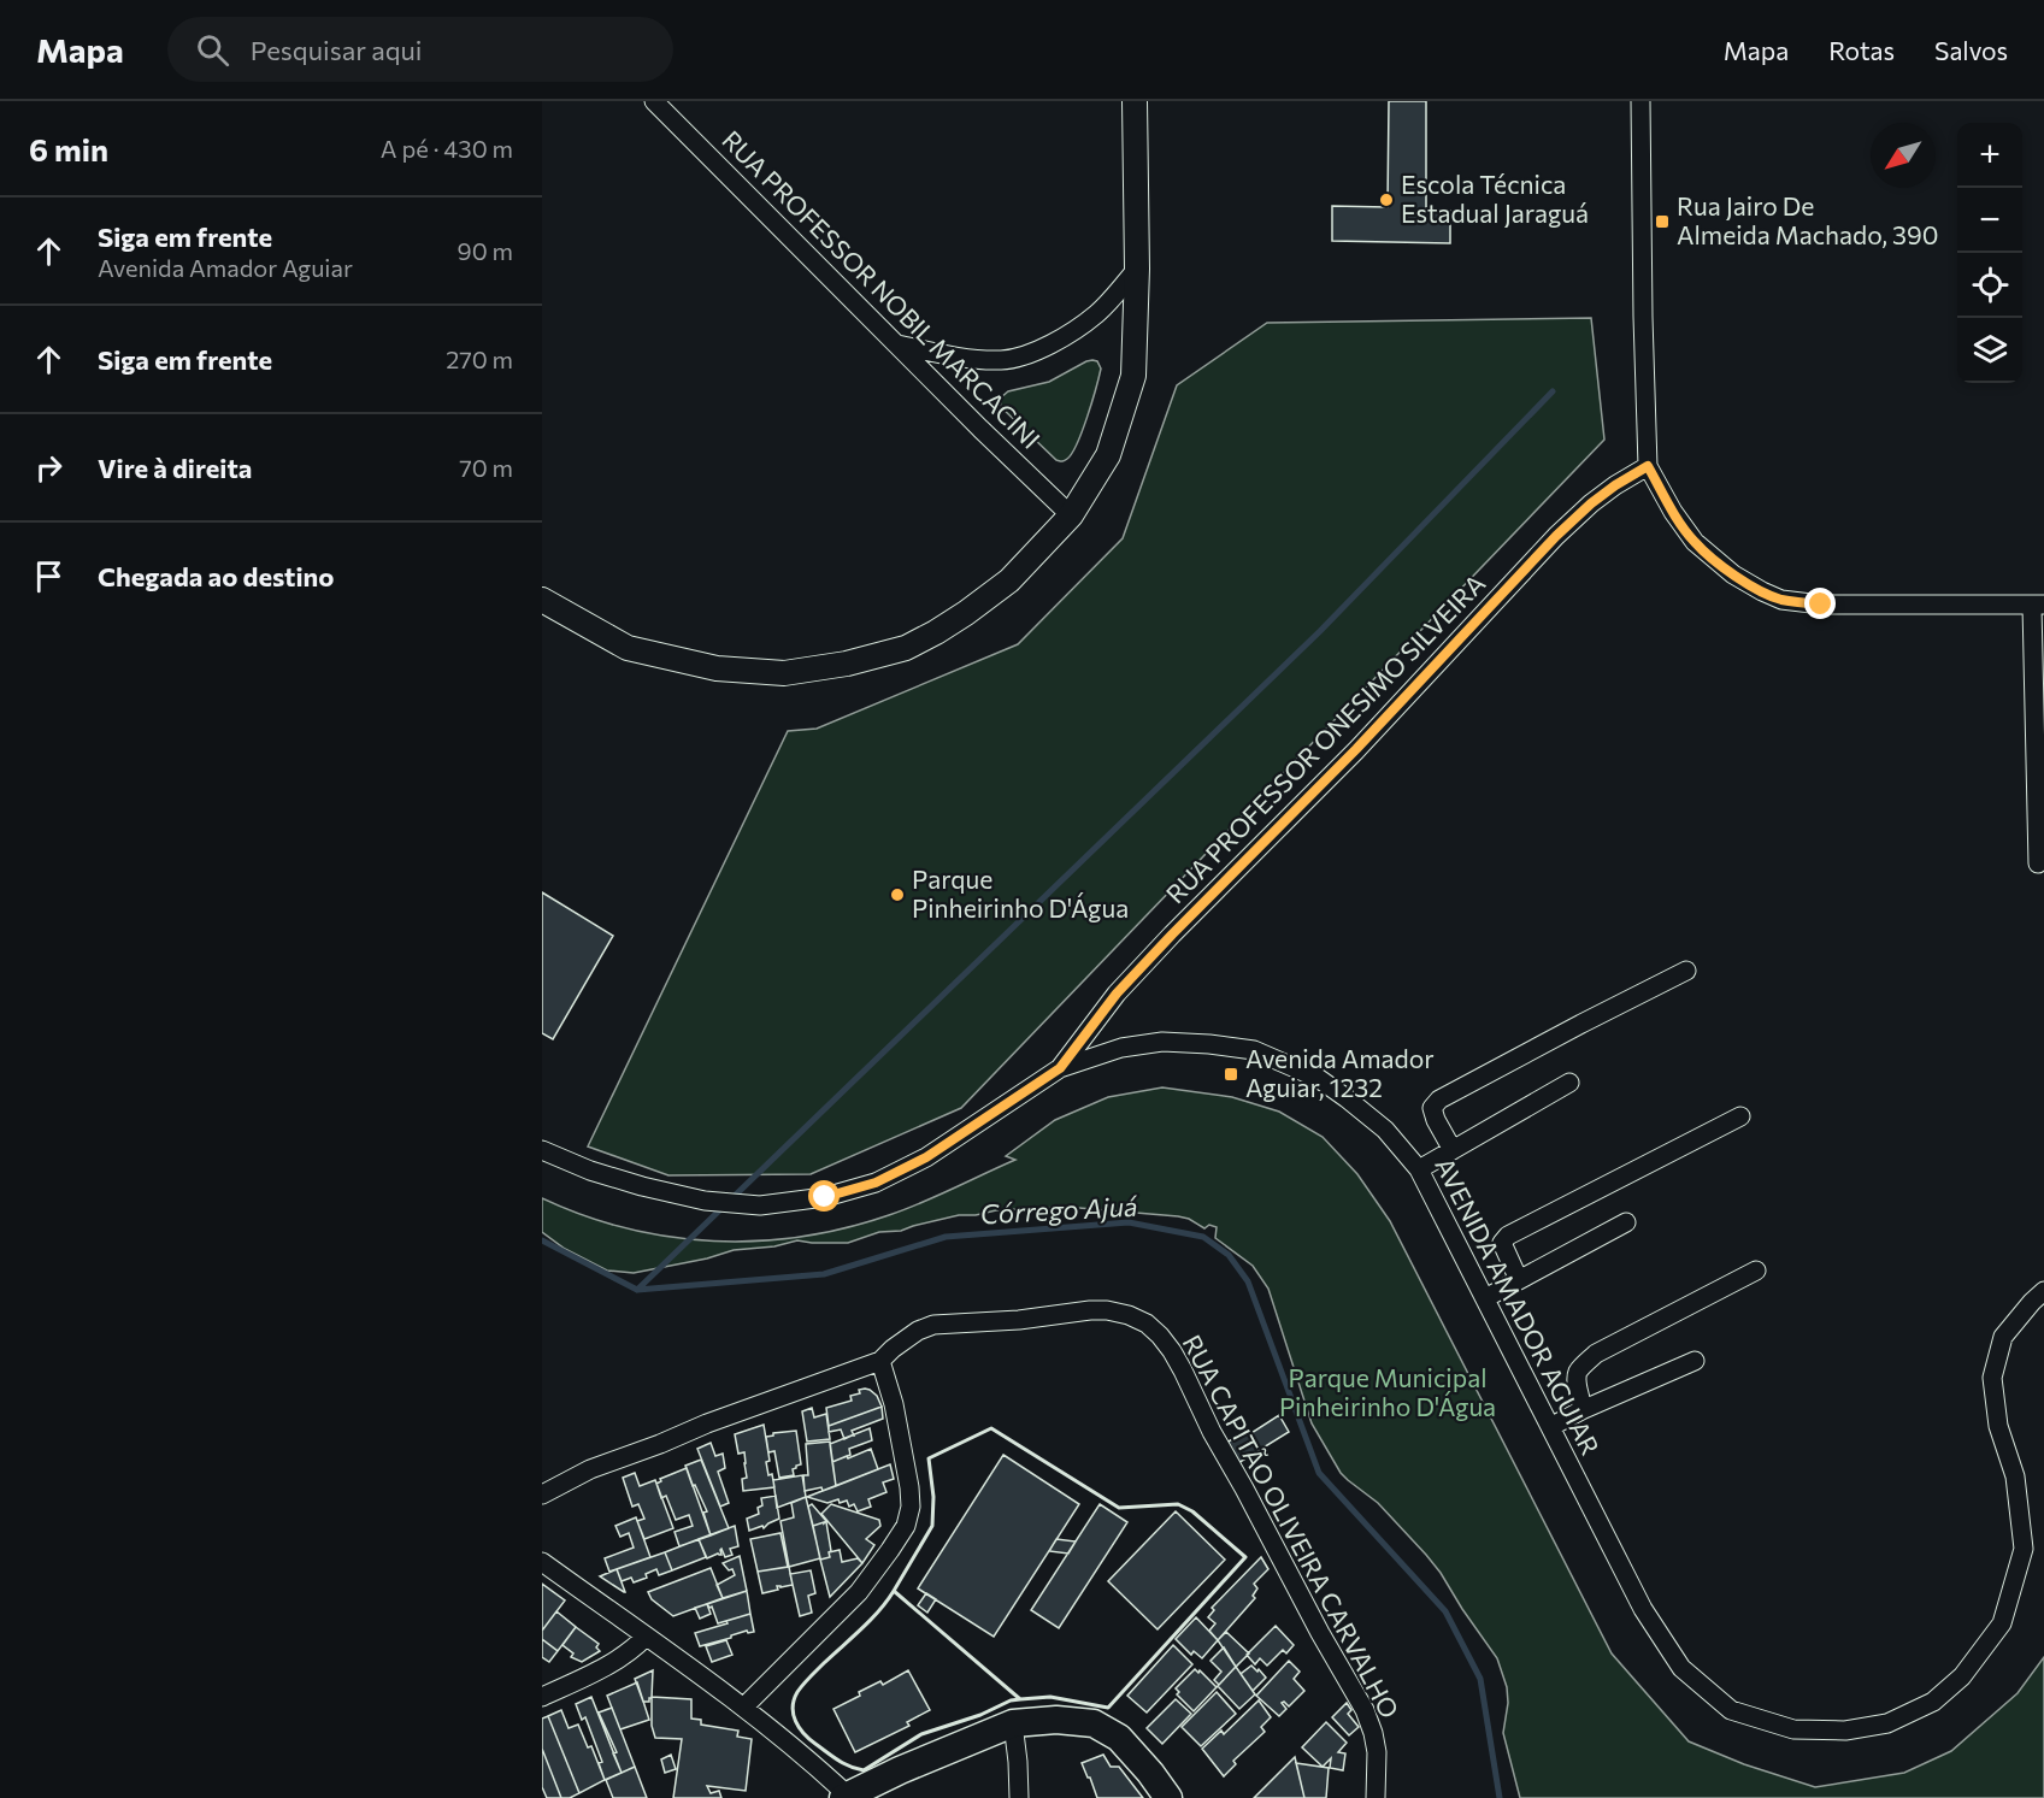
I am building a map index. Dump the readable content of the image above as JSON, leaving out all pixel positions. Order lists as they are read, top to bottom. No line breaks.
{"streets":{"street":["RUA PROFESSOR NOBIL MARCACINI","RUA PROFESSOR ONESIMO SILVEIRA","AVENIDA AMADOR AGUIAR","RUA CAPITÃO OLIVEIRA CARVALHO"]},"crossings":[["RUA PROFESSOR ONESIMO SILVEIRA","AVENIDA AMADOR AGUIAR"]],"water":["Córrego Ajuá"],"parks":["Parque Municipal Pinheirinho D'Água"],"places":{"other":["Escola Técnica Estadual Jaraguá","Parque Pinheirinho D'Água"],"transit":["Rua Jairo De Almeida Machado, 390","Avenida Amador Aguiar, 1232"]},"north":"bottom left","page":{"header":"Mapa","search":"Pesquisar aqui","nav":["Mapa","Rotas","Salvos"],"heading":["6 min","A pé · 430 m"],"map_buttons":["+","−"],"list":[["Siga em frente","Avenida Amador Aguiar","90 m"],["Siga em frente","270 m"],["Vire à direita","70 m"],"Chegada ao destino"]}}
